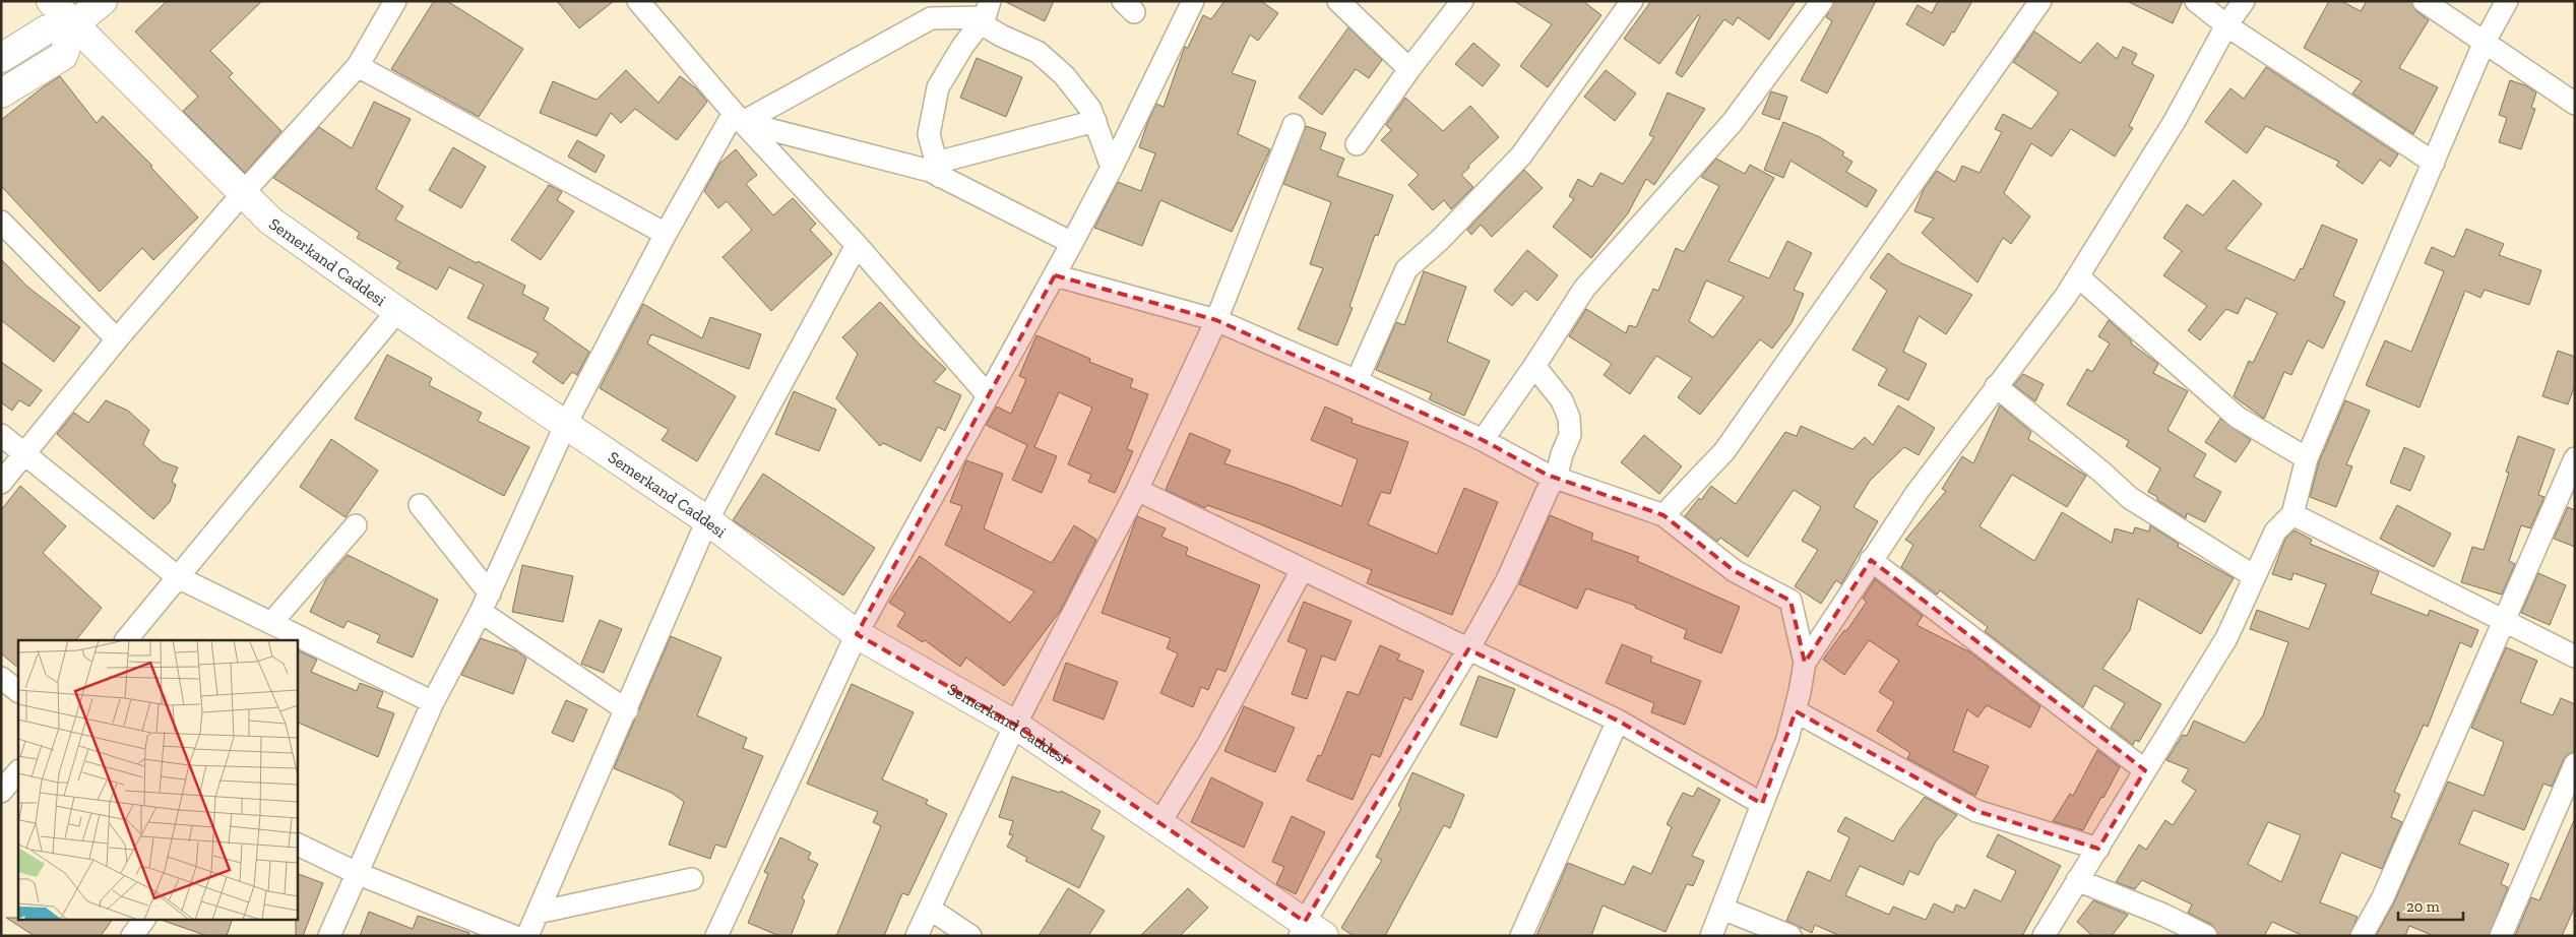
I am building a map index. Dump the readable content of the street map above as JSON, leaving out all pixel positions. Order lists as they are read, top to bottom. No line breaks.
{"streets":{"street":["Semerkand Caddesi"]},"scale_bar":"20 m"}
